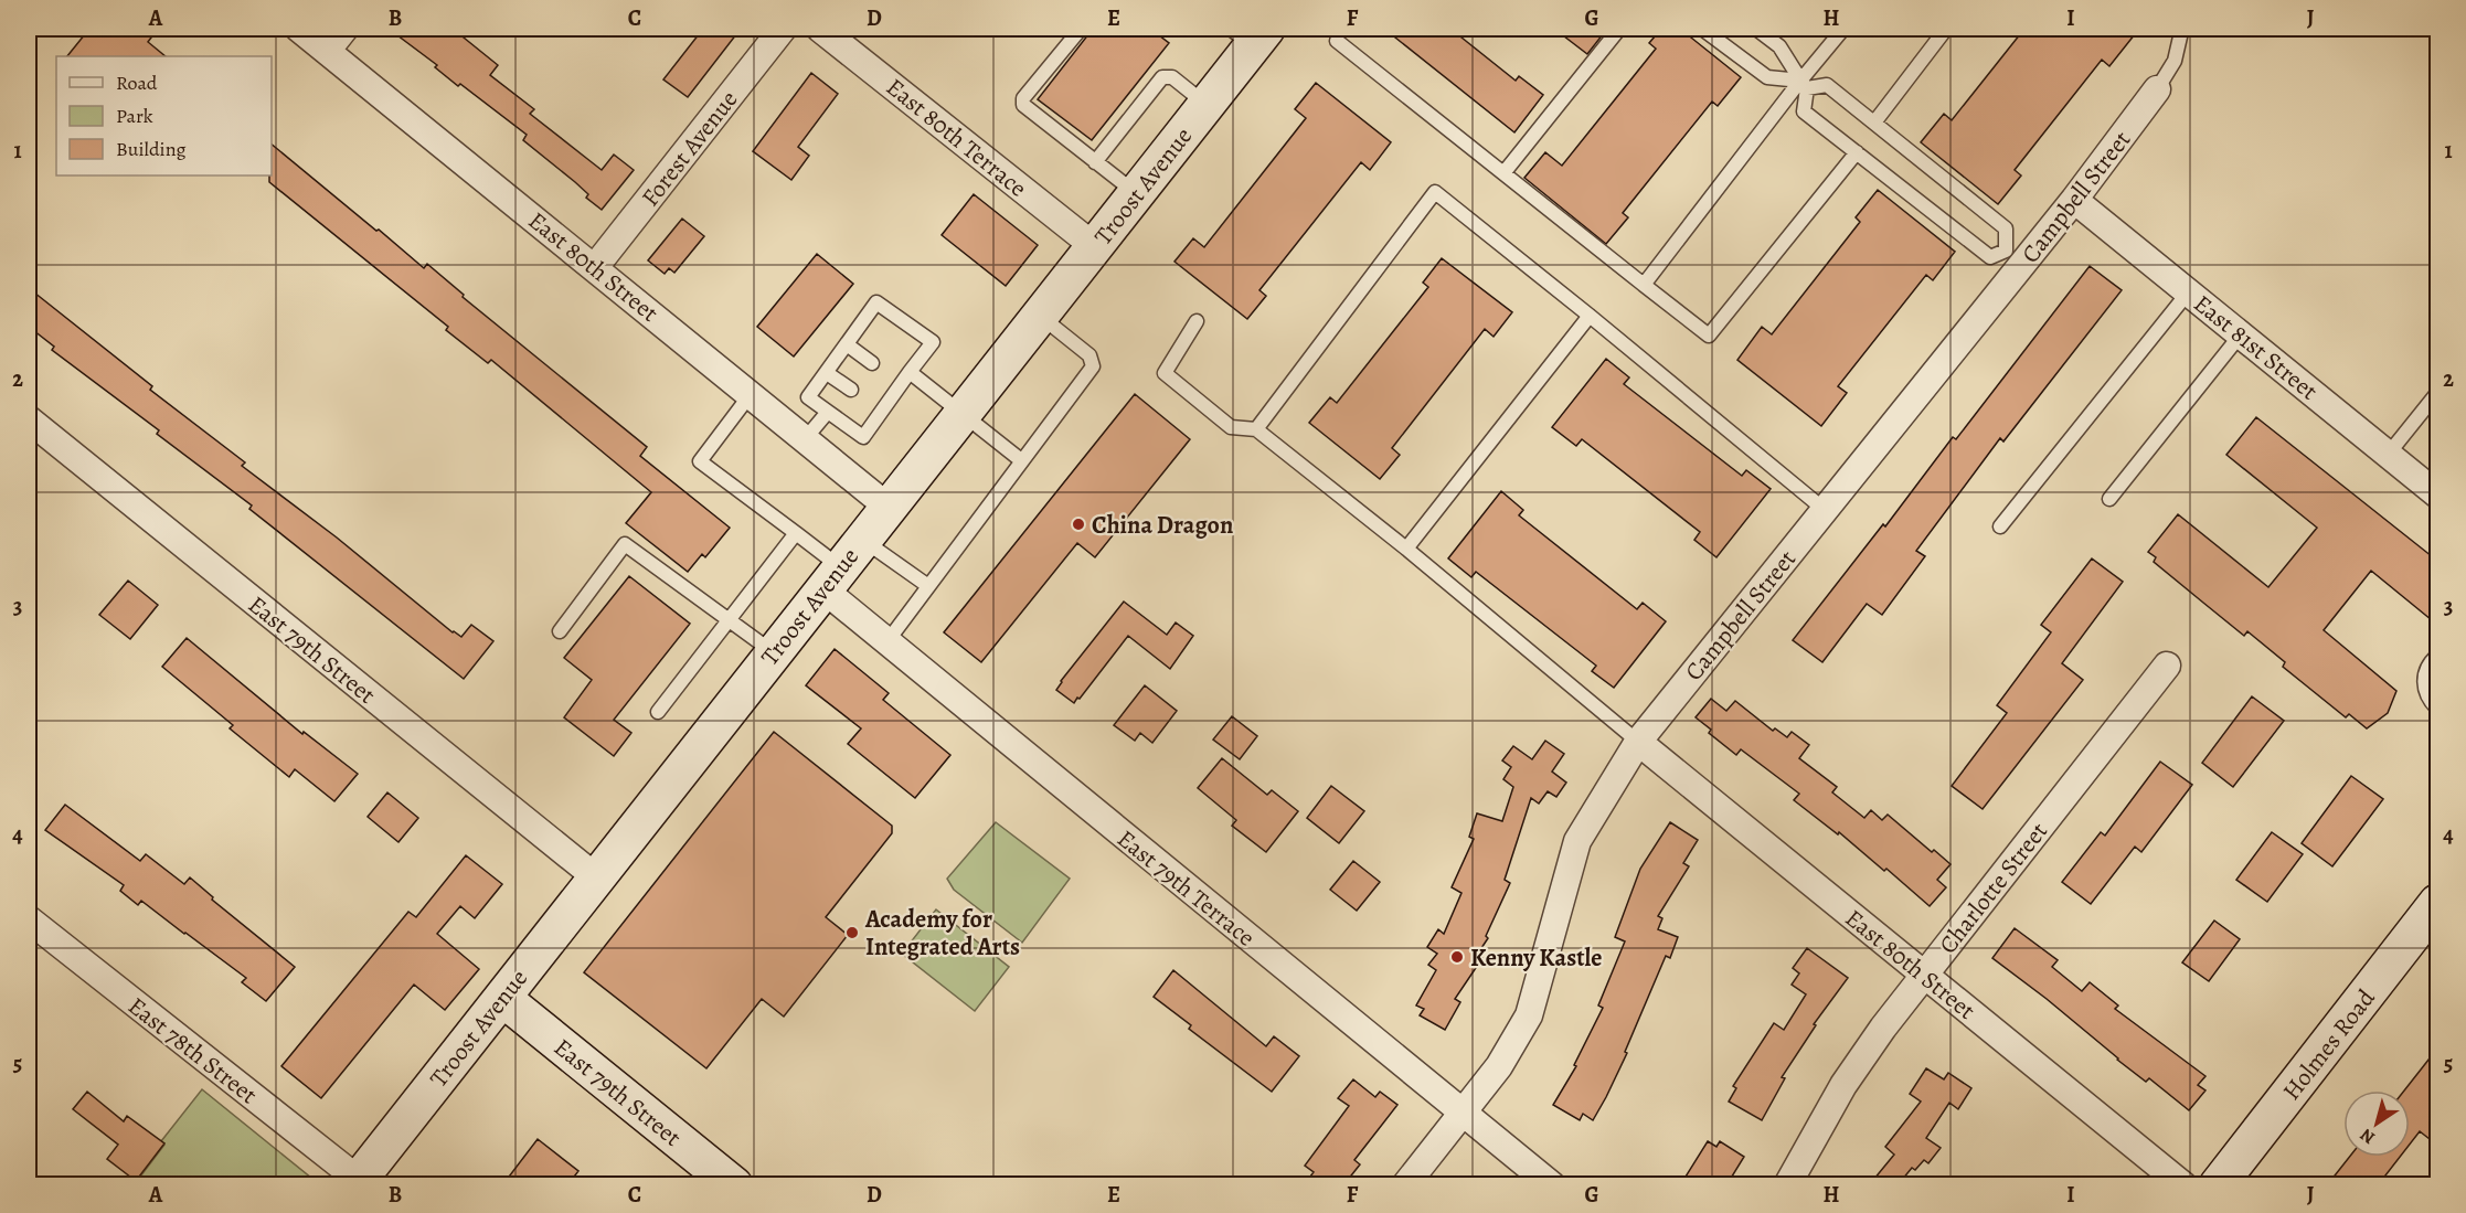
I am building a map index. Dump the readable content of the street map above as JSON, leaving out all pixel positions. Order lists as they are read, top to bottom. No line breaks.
{"streets":{"main road":["Troost Avenue","East 79th Street","Holmes Road"],"street":["East 80th Terrace","Forest Avenue","Campbell Street","East 80th Street","East 81st Street","East 79th Terrace","Charlotte Street","East 78th Street"]},"crossings":[["East 80th Terrace","Troost Avenue"],["Forest Avenue","East 80th Street"],["Troost Avenue","East 80th Street"],["Troost Avenue","East 79th Street"],["Troost Avenue","East 79th Terrace"],["Troost Avenue","East 78th Street"],["Campbell Street","East 80th Street"],["Campbell Street","East 81st Street"],["Campbell Street","East 79th Terrace"],["East 80th Street","Charlotte Street"]],"places":["China Dragon","Academy for Integrated Arts","Kenny Kastle"],"legend":["Road","Park","Building"],"north":"bottom left","grid":{"columns":["A","B","C","D","E","F","G","H","I","J"],"rows":["1","2","3","4","5"]}}
